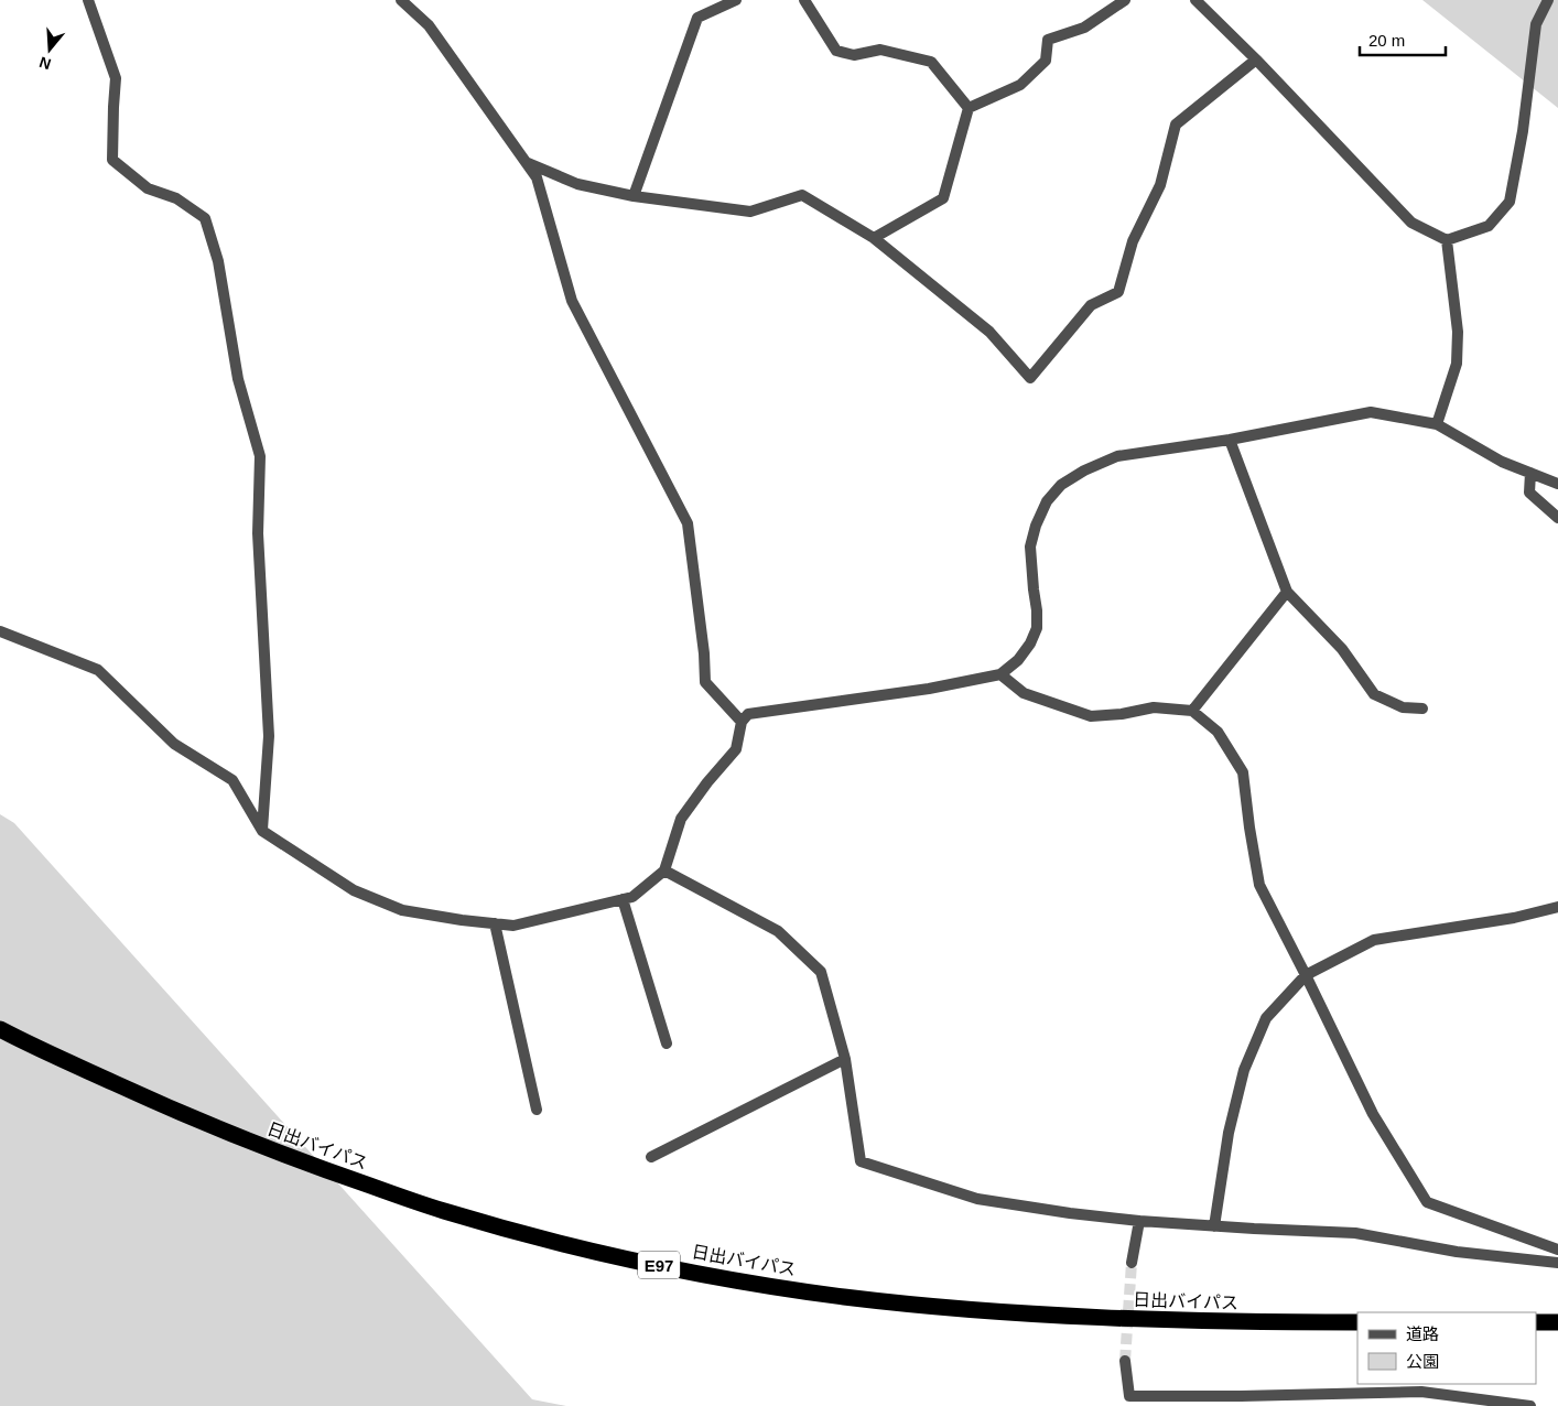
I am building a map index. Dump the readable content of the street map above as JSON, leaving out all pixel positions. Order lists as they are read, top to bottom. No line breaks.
{"streets":{"highway":["日出バイパス","E97"]},"legend":["道路","公園"],"scale_bar":"20 m","north":"bottom"}
